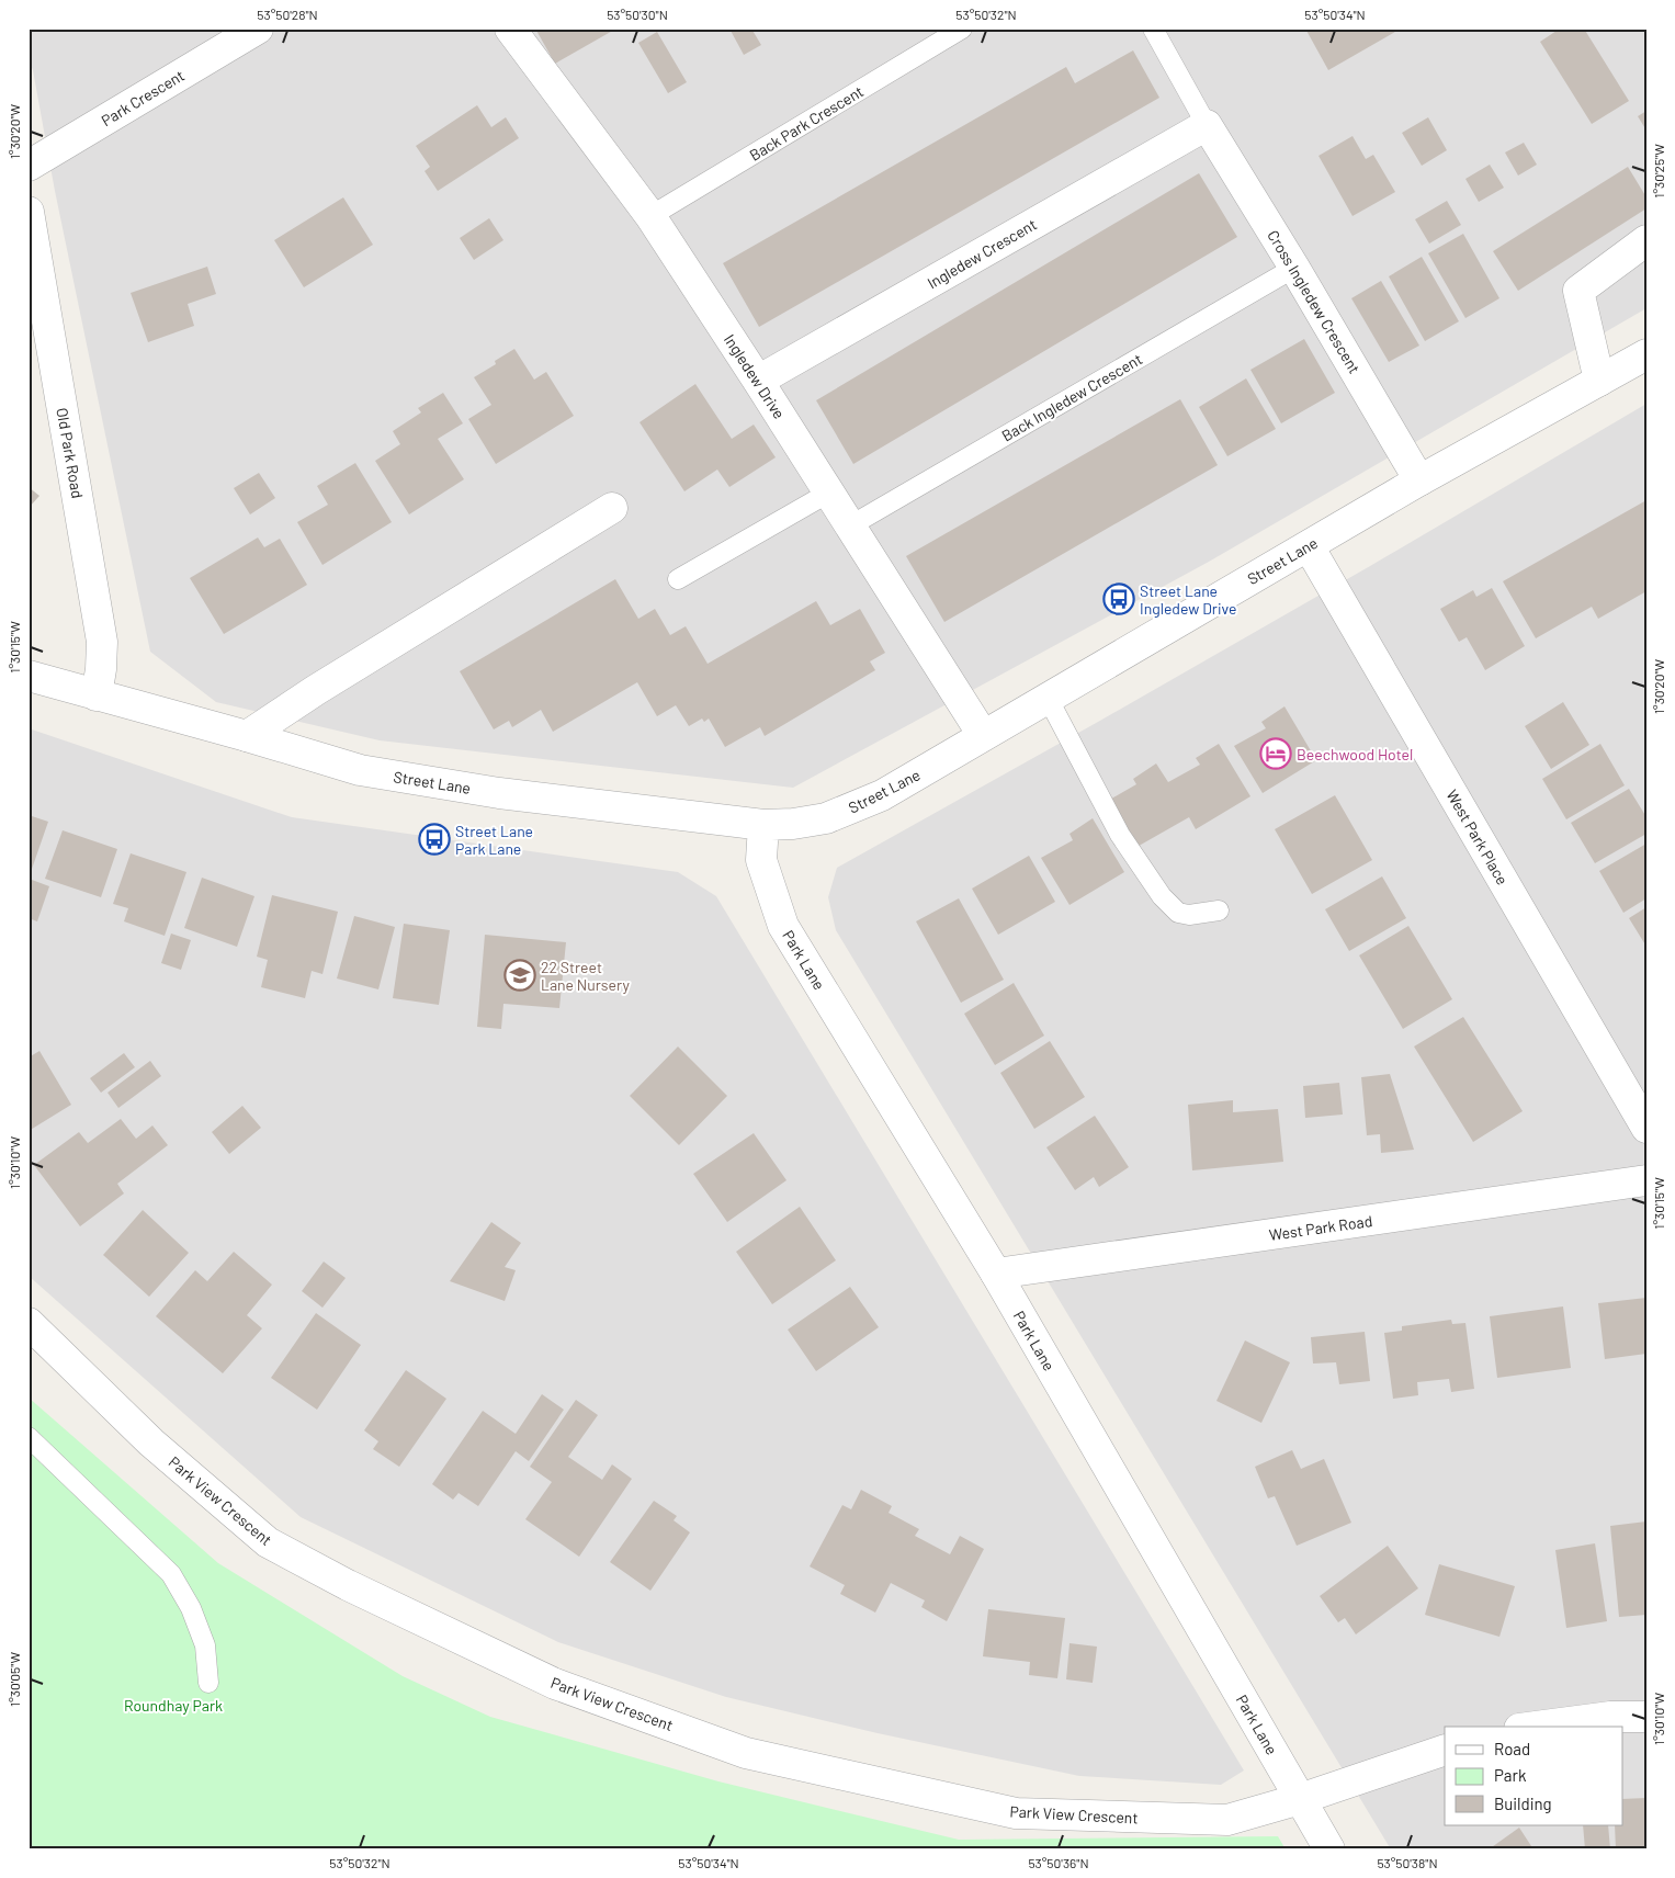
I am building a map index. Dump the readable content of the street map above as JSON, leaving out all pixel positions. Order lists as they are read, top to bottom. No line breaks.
{"streets":{"street":["Park Crescent","Ingledew Crescent","Cross Ingledew Crescent","Ingledew Drive","Old Park Road","Street Lane","West Park Place","Park Lane","West Park Road","Park View Crescent"],"lane":["Back Park Crescent","Back Ingledew Crescent"]},"crossings":[["Back Park Crescent","Ingledew Drive"],["Ingledew Crescent","Cross Ingledew Crescent"],["Ingledew Crescent","Ingledew Drive"],["Cross Ingledew Crescent","Back Ingledew Crescent"],["Cross Ingledew Crescent","Street Lane"],["Ingledew Drive","Back Ingledew Crescent"],["Ingledew Drive","Street Lane"],["Old Park Road","Street Lane"],["Street Lane","West Park Place"],["Street Lane","Park Lane"],["Park Lane","West Park Road"],["Park Lane","Park View Crescent"]],"parks":["Roundhay Park"],"places":{"bus stop":["Street Lane Ingledew Drive","Street Lane Park Lane"],"hotel":["Beechwood Hotel"],"school or university":["22 Street Lane Nursery"]},"legend":["Road","Park","Building"],"coordinates":["53°50'28\"N","53°50'30\"N","53°50'32\"N","53°50'34\"N","1°30'20\"W","1°30'25\"W","1°30'15\"W","1°30'10\"W","1°30'05\"W","53°50'36\"N","53°50'38\"N"]}
